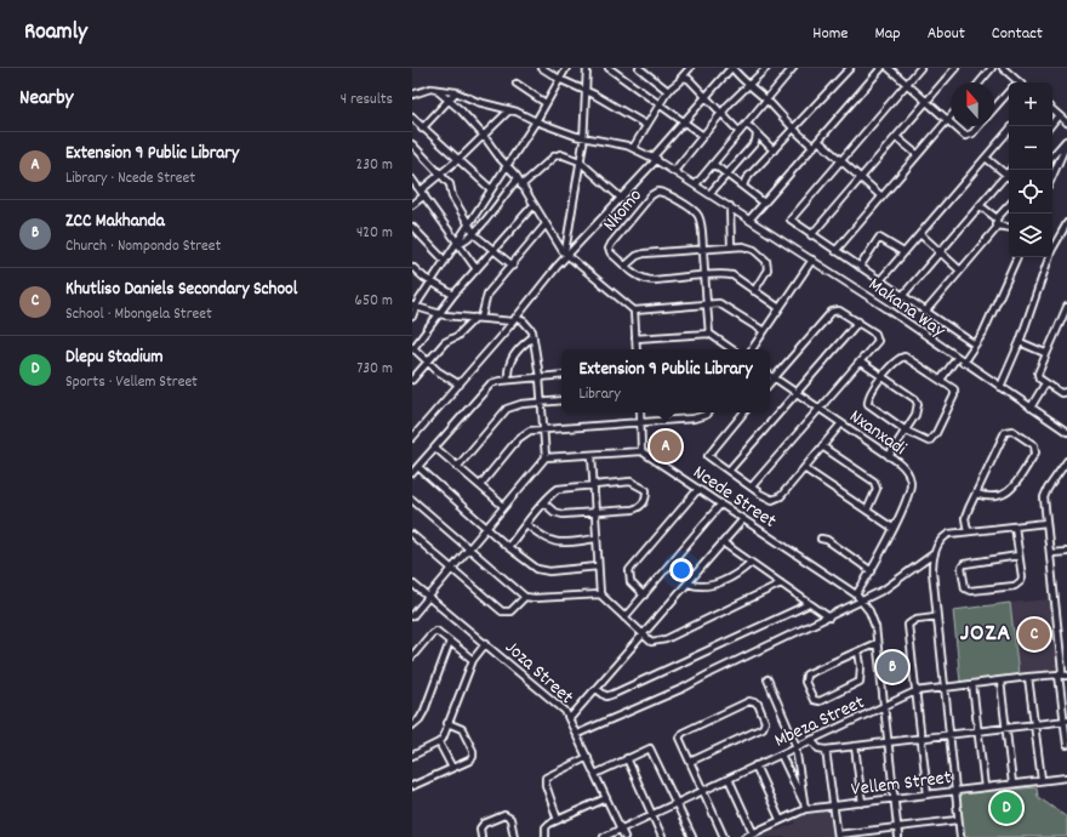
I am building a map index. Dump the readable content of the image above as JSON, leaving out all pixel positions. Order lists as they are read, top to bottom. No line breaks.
{"streets":{"street":["Nkomo","Makana Way","Nxanxadi","Ncede Street","Joza Street","Mbeza Street","Vellem Street"]},"crossings":[["Nxanxadi","Ncede Street"],["Joza Street","Mbeza Street"]],"districts":["JOZA"],"north":"top","page":{"header":"Roamly","nav":["Home","Map","About","Contact"],"heading":["Nearby","4 results"],"map_buttons":["+","−"],"list":[{"mark":"A","name":"Extension 9 Public Library","note":"Library · Ncede Street","value":"230 m"},{"mark":"B","name":"ZCC Makhanda","note":"Church · Nompondo Street","value":"420 m"},{"mark":"C","name":"Khutliso Daniels Secondary School","note":"School · Mbongela Street","value":"650 m"},{"mark":"D","name":"Dlepu Stadium","note":"Sports · Vellem Street","value":"730 m"}],"popup":["Extension 9 Public Library","Library"],"pins":["A","C","B","D"]}}
